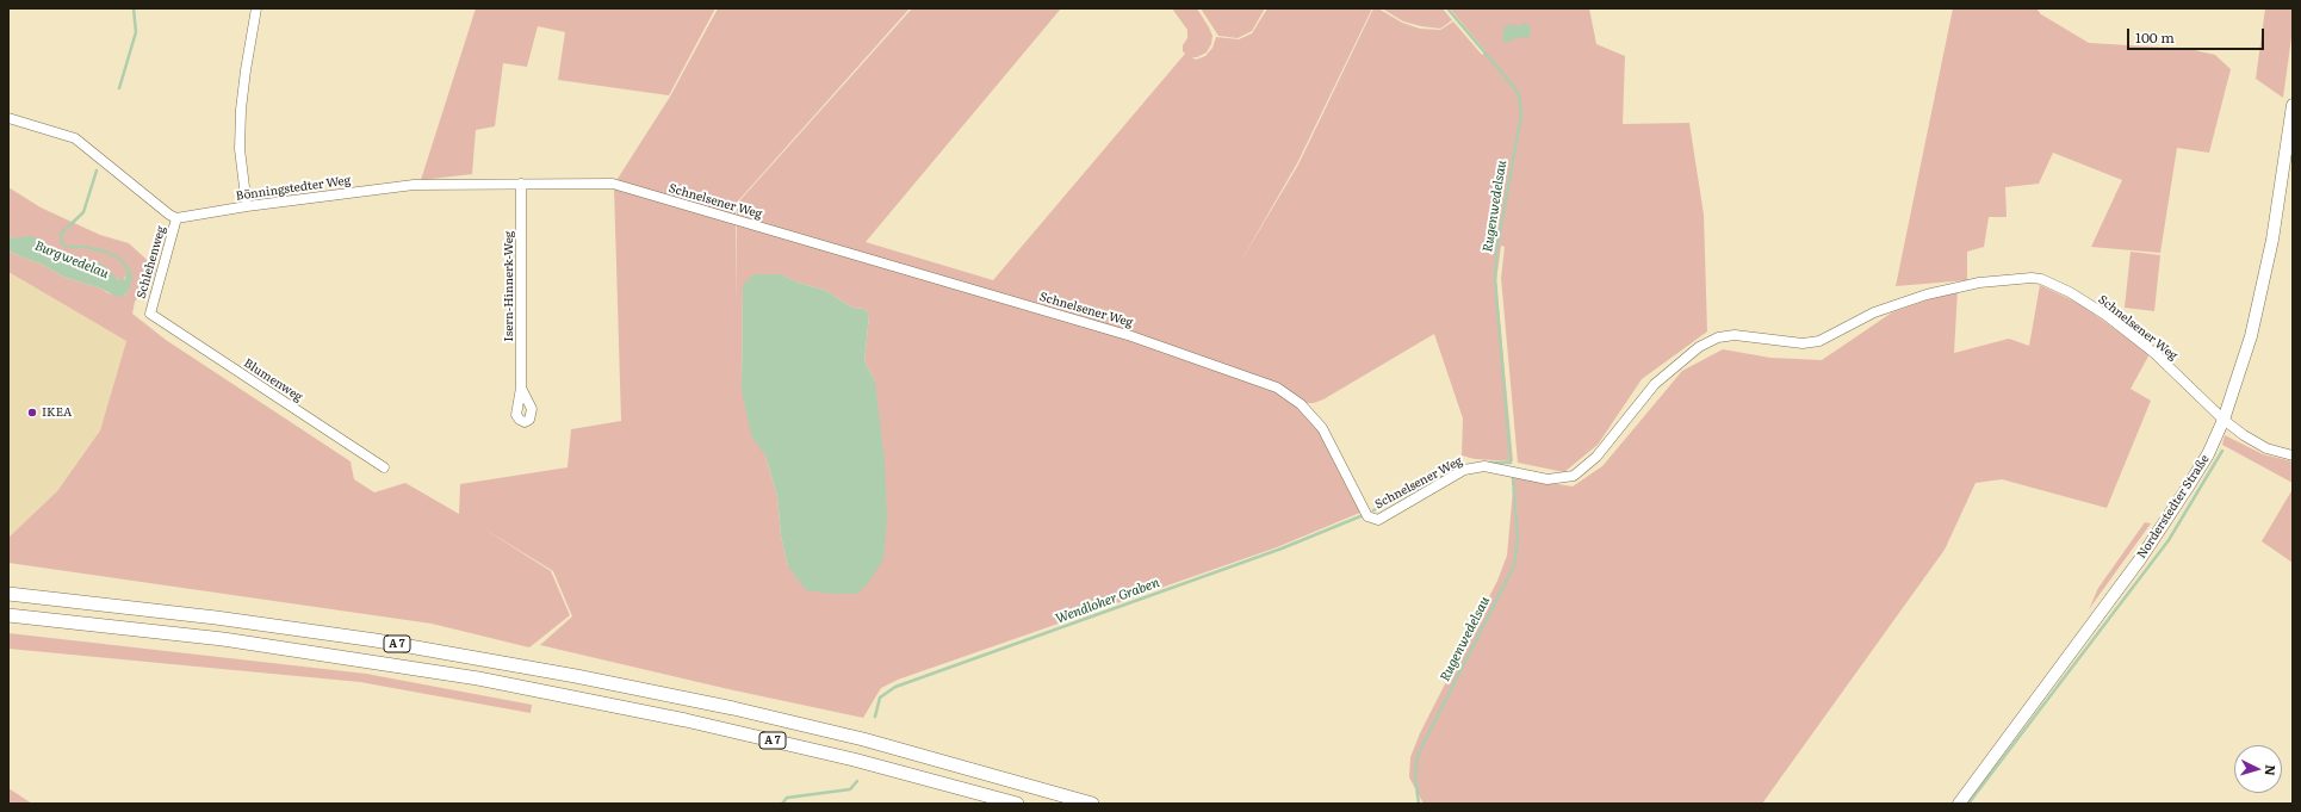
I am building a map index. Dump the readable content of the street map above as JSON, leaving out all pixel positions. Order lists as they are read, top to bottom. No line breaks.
{"streets":{"highway":["A 7"],"main road":["Norderstedter Straße"],"street":["Bönningstedter Weg","Schnelsener Weg","Schlehenweg","Isern-Hinnerk-Weg","Blumenweg"]},"crossings":[["Bönningstedter Weg","Schnelsener Weg"],["Bönningstedter Weg","Schlehenweg"],["Bönningstedter Weg","Isern-Hinnerk-Weg"],["Schnelsener Weg","Norderstedter Straße"],["Schlehenweg","Blumenweg"]],"water":["Rugenwedelsau","Burgwedelau","Wendloher Graben"],"places":["IKEA"],"scale_bar":"100 m","north":"right"}
